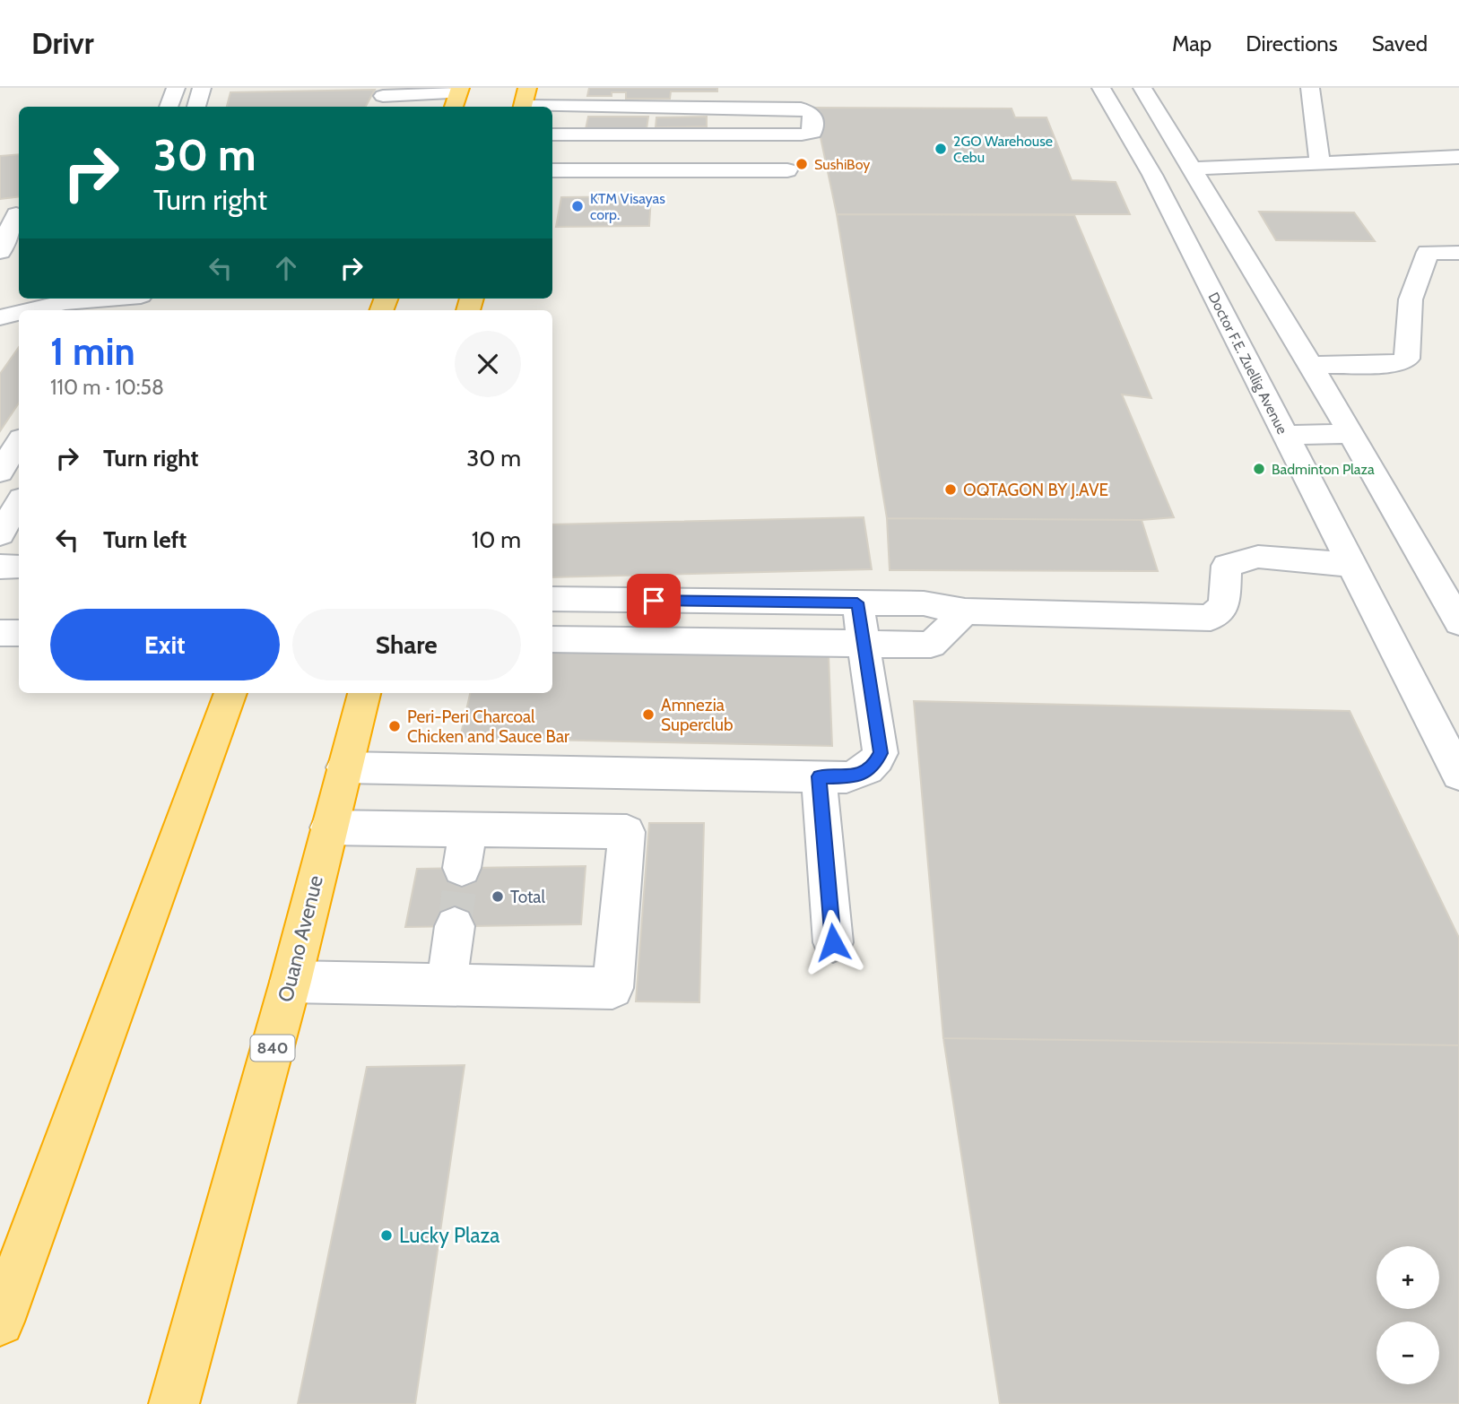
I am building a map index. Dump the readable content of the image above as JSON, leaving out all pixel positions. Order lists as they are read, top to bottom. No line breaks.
{"streets":{"highway":["Ouano Avenue","840"],"street":["Doctor F.E. Zuellig Avenue"]},"places":["2GO Warehouse Cebu","SushiBoy","KTM Visayas corp.","Badminton Plaza","OQTAGON BY J.AVE","Amnezia Superclub","Peri-Peri Charcoal Chicken and Sauce Bar","Total","Lucky Plaza"],"page":{"header":"Drivr","nav":["Map","Directions","Saved"],"turn":["30 m","Turn right"],"heading":["1 min","110 m · 10:58"],"list":[{"name":"Turn right","value":"30 m"},{"name":"Turn left","value":"10 m"}],"buttons":["Exit","Share"],"map_buttons":["+","−"]}}
